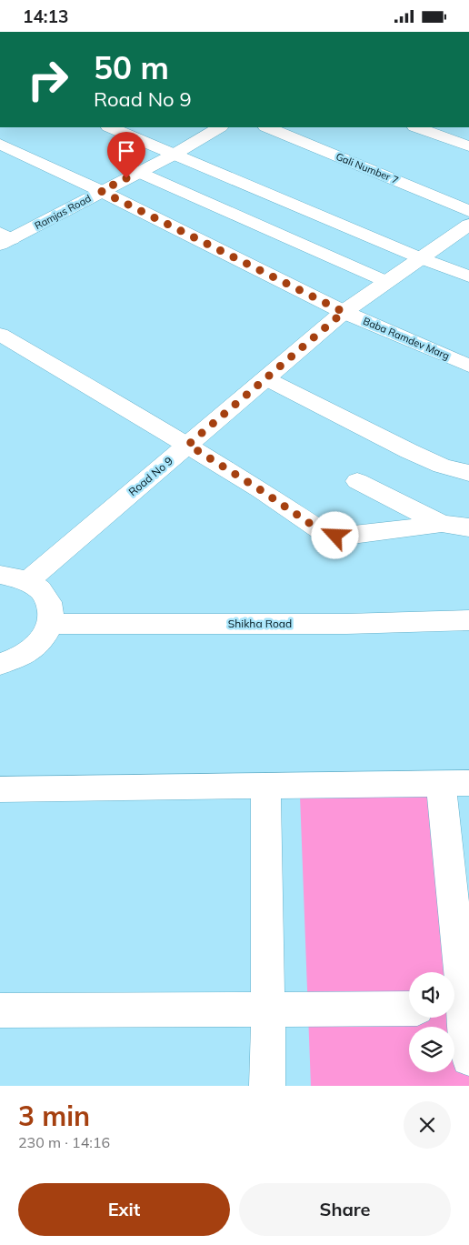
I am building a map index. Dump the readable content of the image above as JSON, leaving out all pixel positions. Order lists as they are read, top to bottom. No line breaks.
{"streets":{"street":["Gali Number 7","Ramjas Road","Baba Ramdev Marg","Road No 9","Shikha Road"]},"crossings":[["Ramjas Road","Baba Ramdev Marg"],["Baba Ramdev Marg","Road No 9"]],"page":{"status":"14:13","turn":["50 m","Road No 9"],"heading":["3 min","230 m · 14:16"],"buttons":["Exit","Share"]}}
